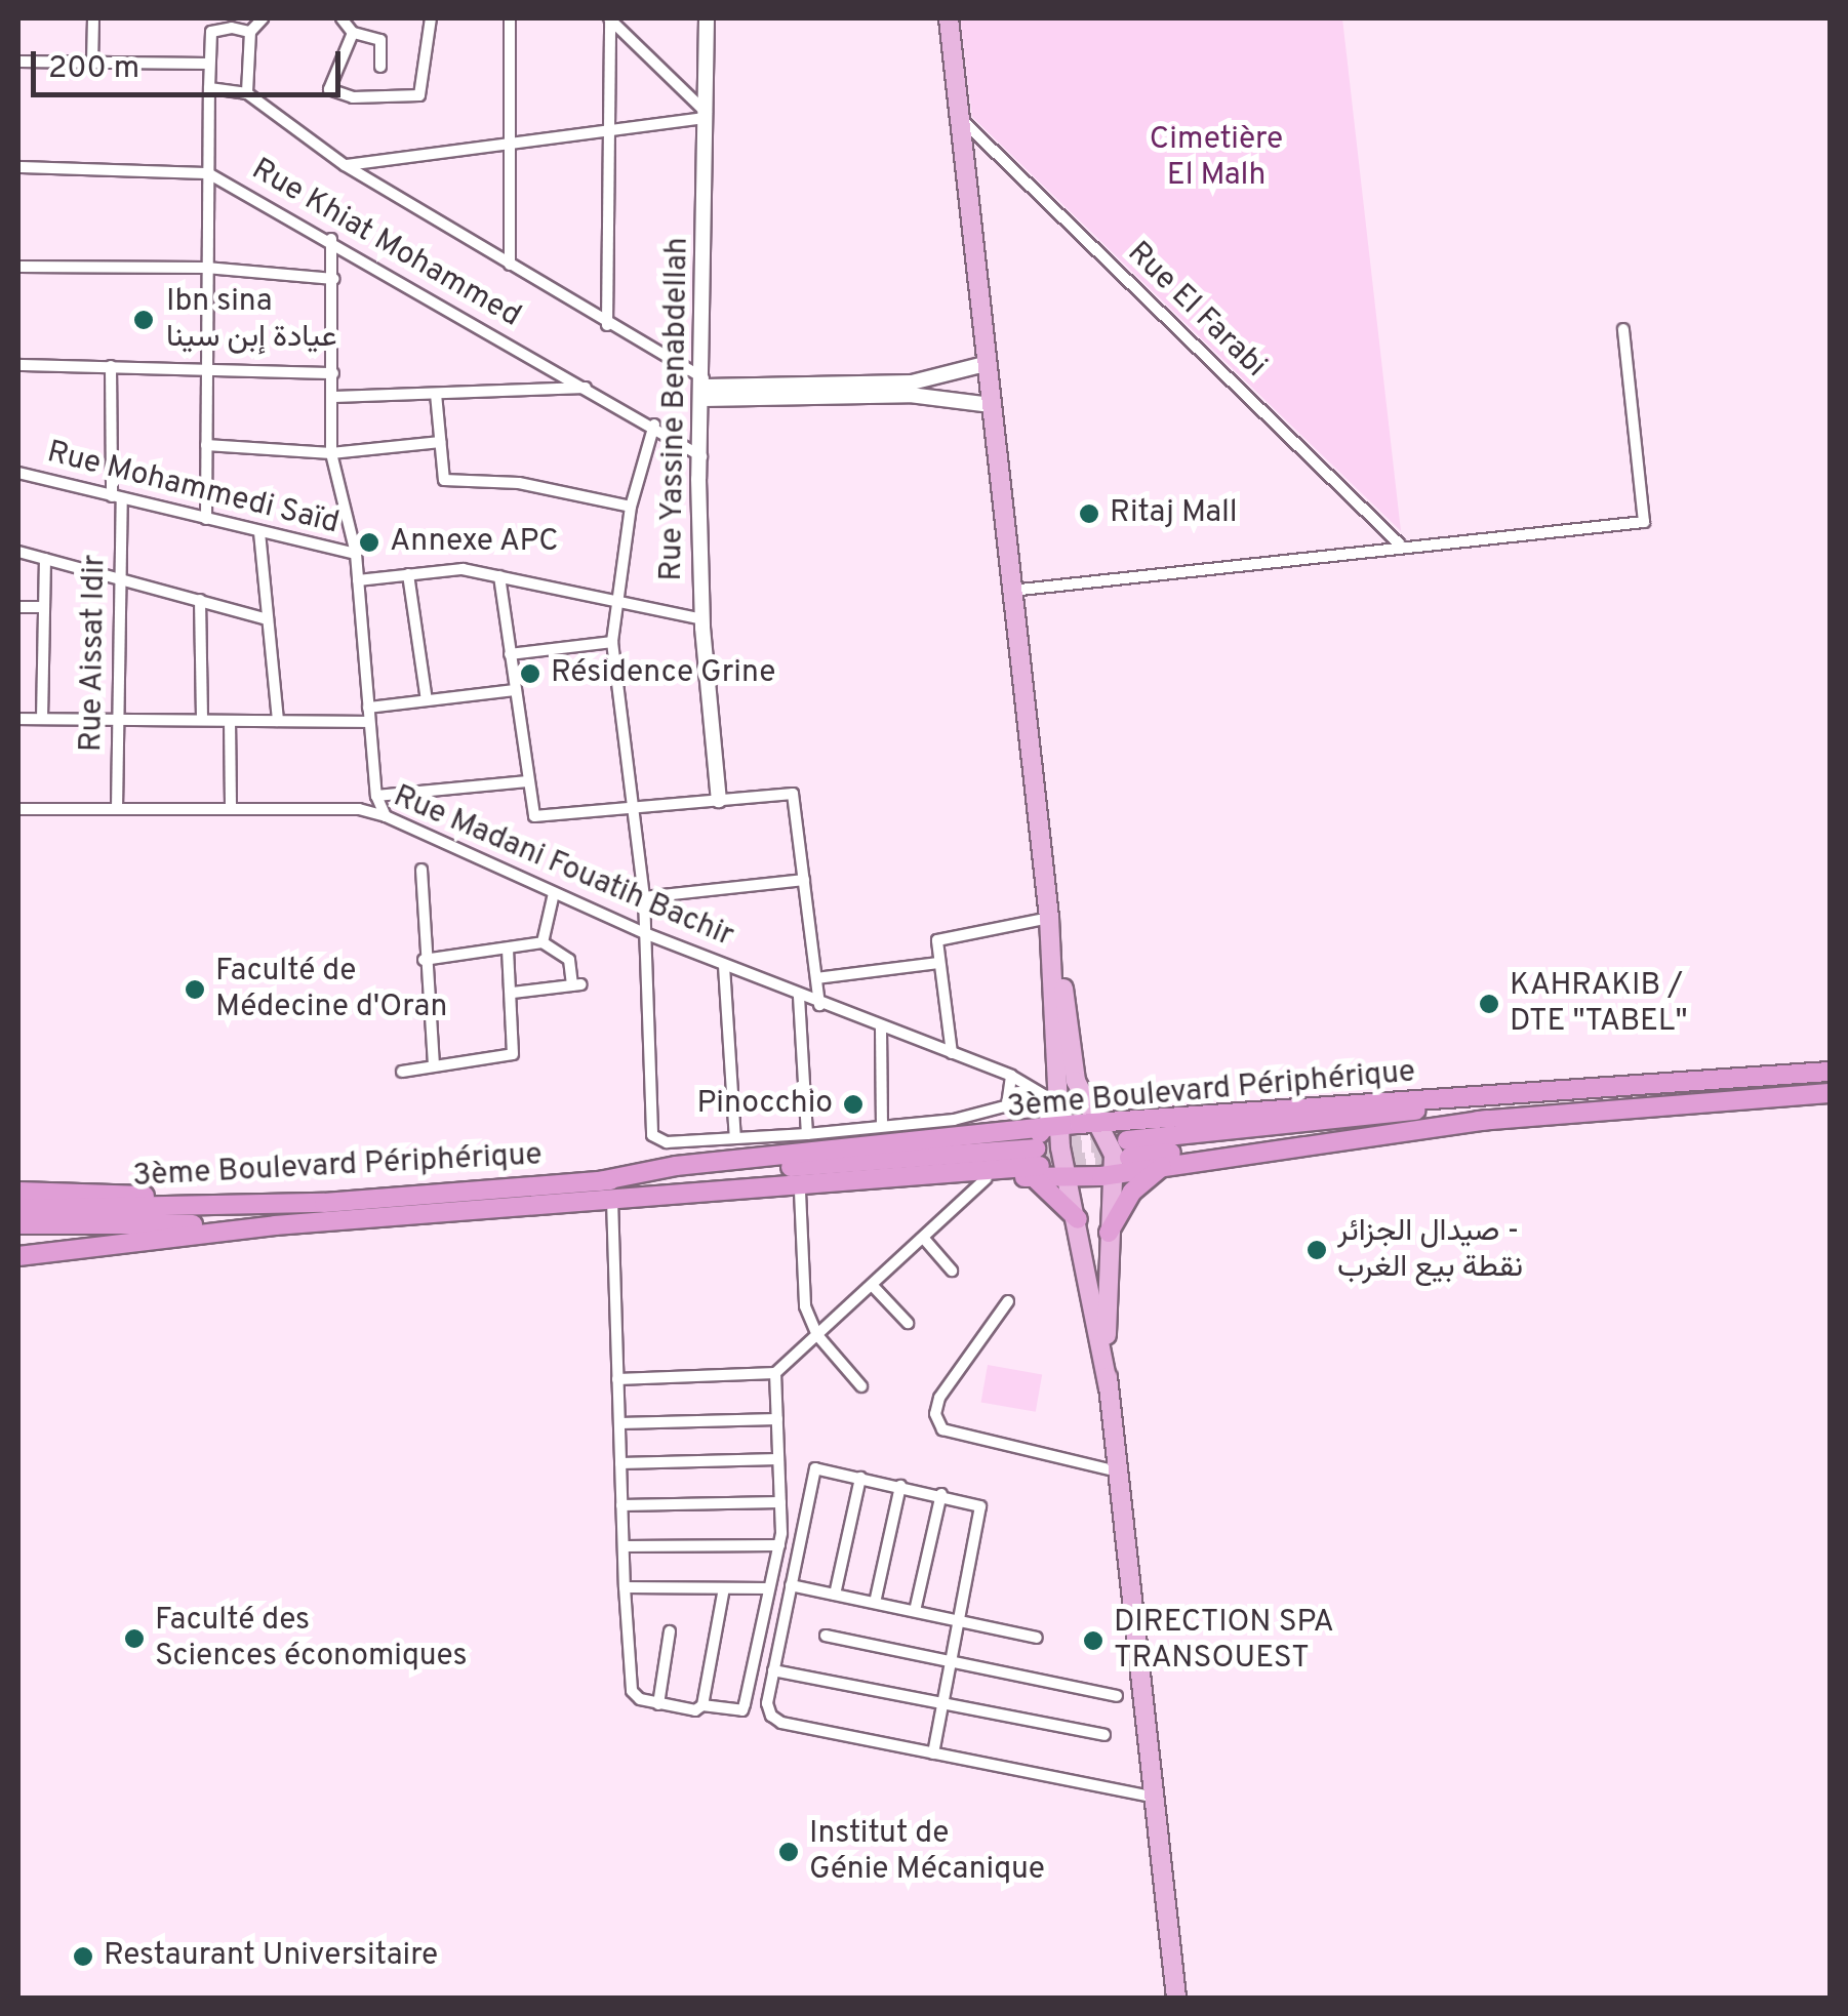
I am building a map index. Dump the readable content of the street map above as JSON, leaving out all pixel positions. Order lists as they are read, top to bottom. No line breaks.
{"streets":{"highway":["3ème Boulevard Périphérique"],"street":["Rue Khiat Mohammed","Rue El Farabi","Rue Yassine Benabdellah","Rue Mohammedi Saïd","Rue Aissat Idir","Rue Madani Fouatih Bachir"]},"crossings":[["Rue Khiat Mohammed","Rue Yassine Benabdellah"],["Rue Mohammedi Saïd","Rue Aissat Idir"],["Rue Aissat Idir","Rue Madani Fouatih Bachir"]],"parks":["Cimetière El Malh"],"places":["Ibn sina عيادة إبن سينا","Ritaj Mall","Annexe APC","Résidence Grine","Faculté de Médecine d'Oran","KAHRAKIB / DTE \"TABEL\"","Pinocchio","صيدال الجزائر - نقطة بيع الغرب","Faculté des Sciences économiques","DIRECTION SPA TRANSOUEST","Institut de Génie Mécanique","Restaurant Universitaire"],"scale_bar":"200 m"}
